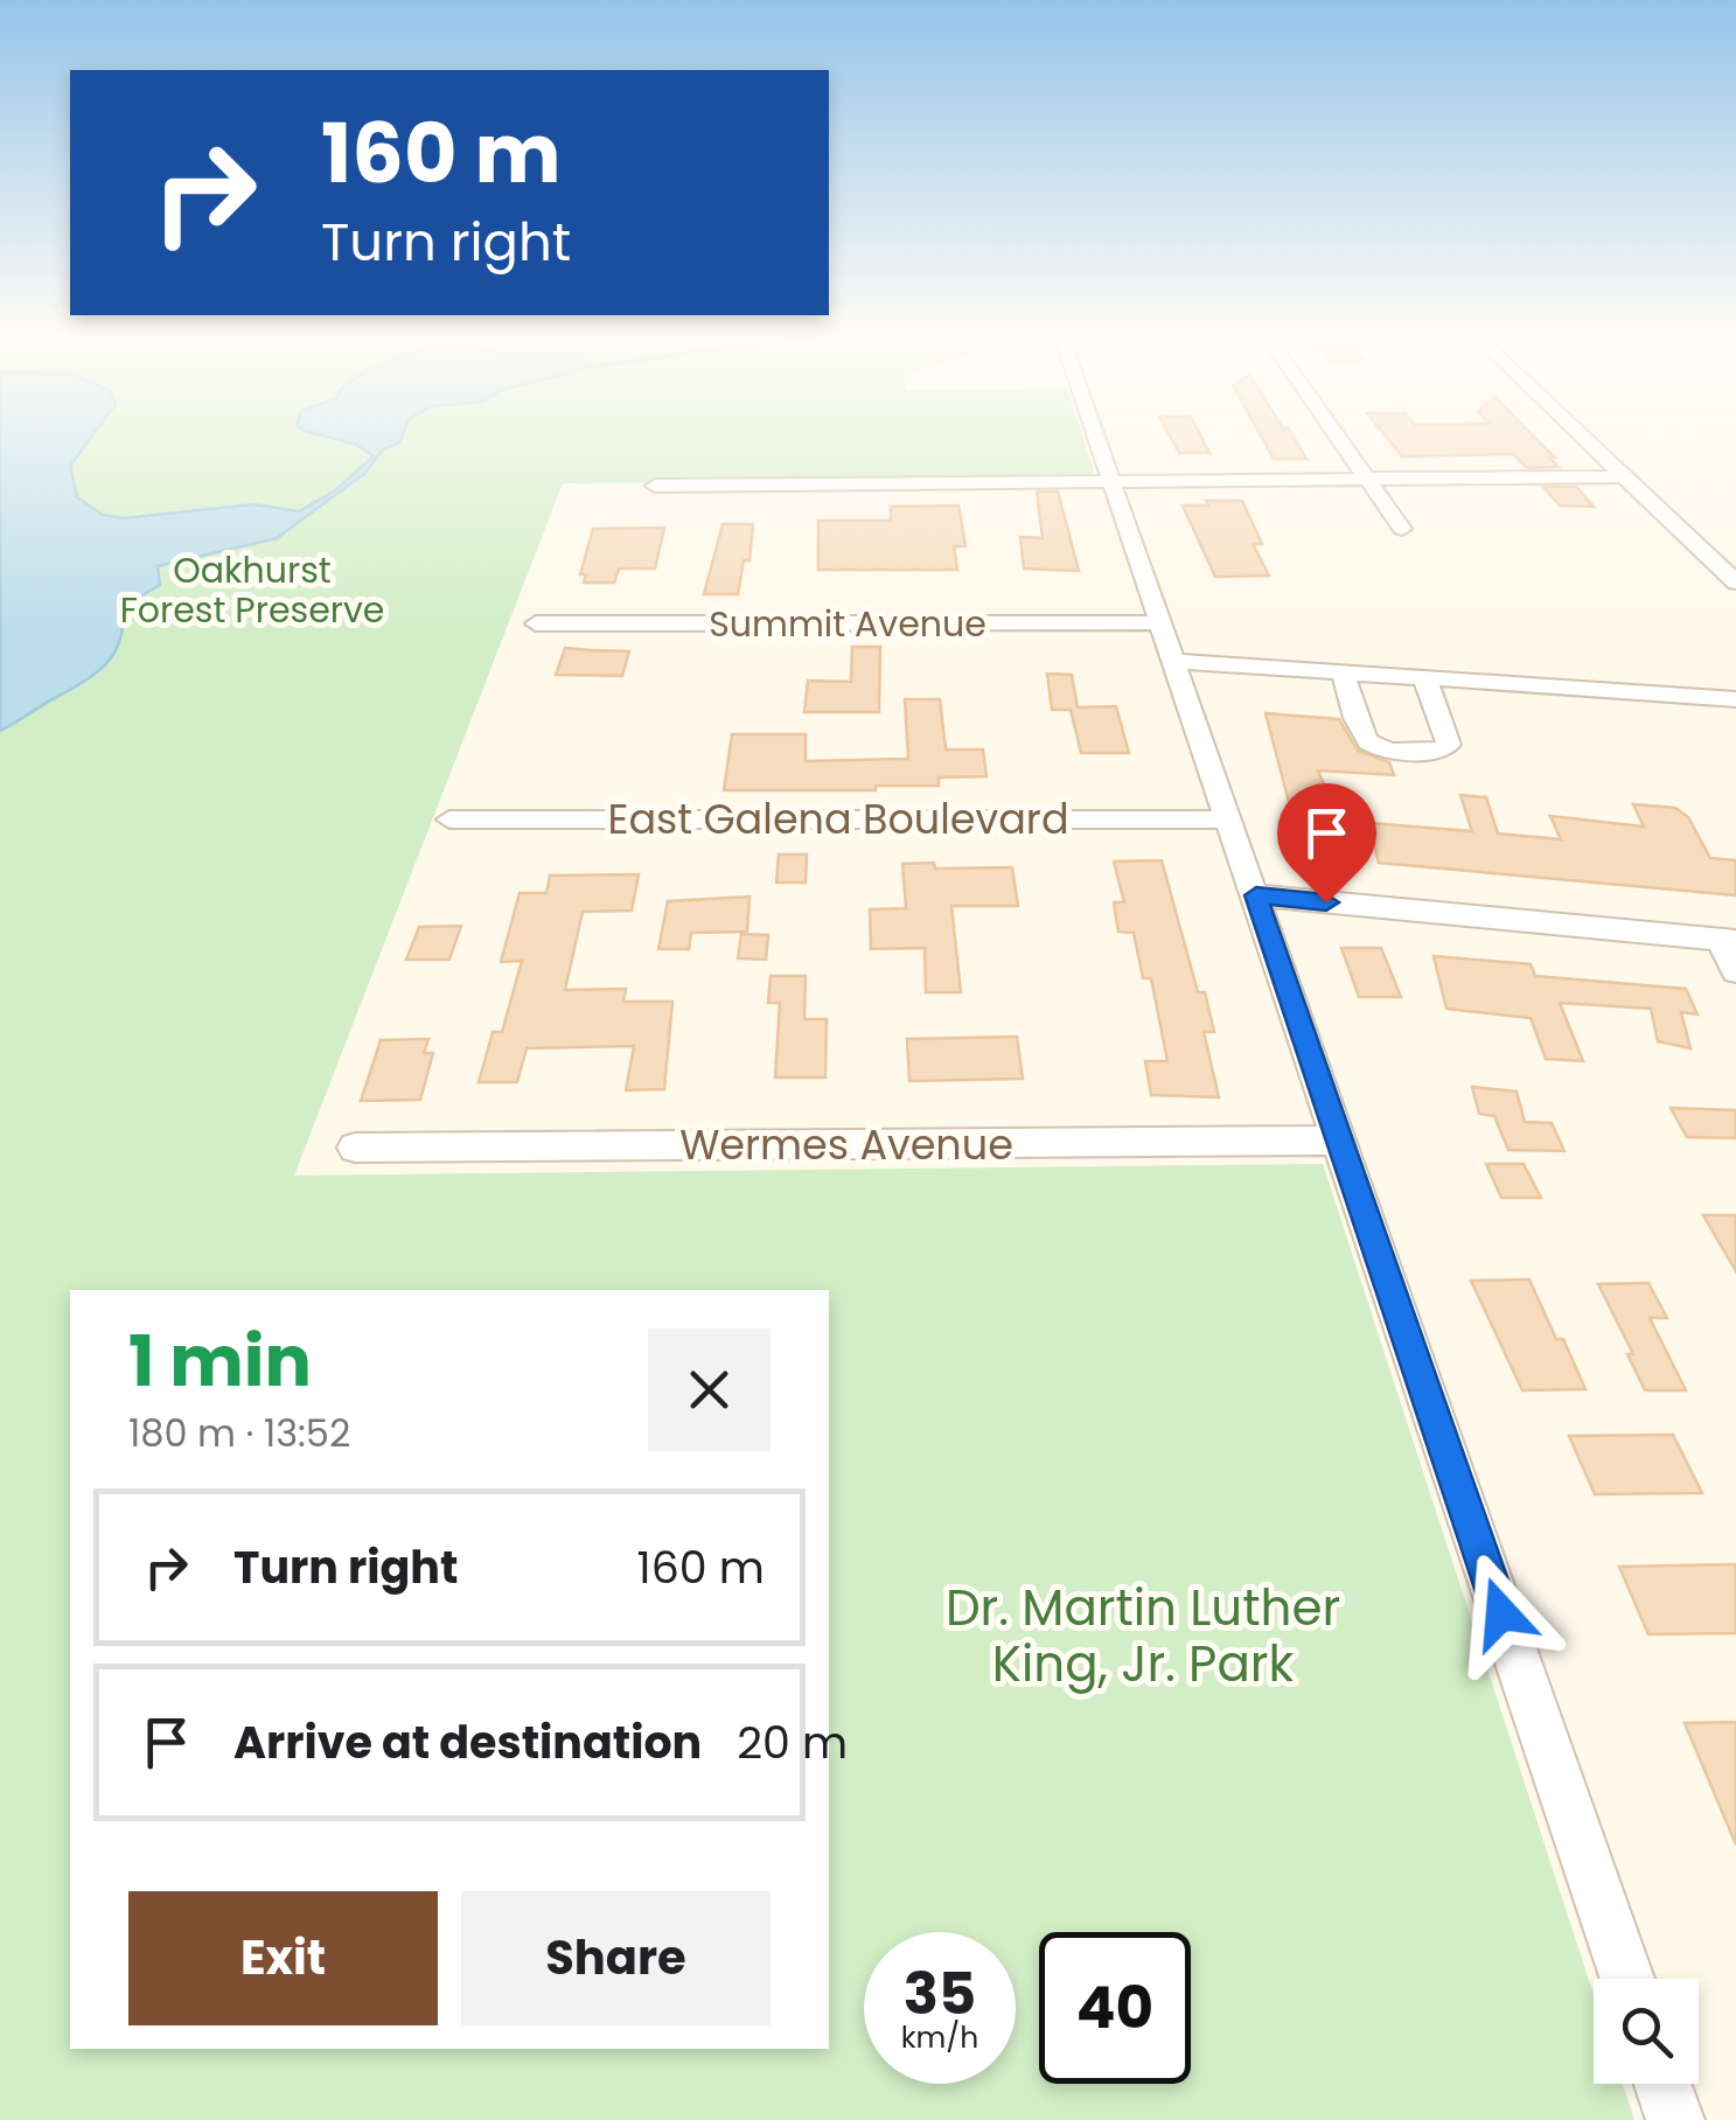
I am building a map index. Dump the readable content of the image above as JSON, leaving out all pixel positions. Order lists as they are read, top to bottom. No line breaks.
{"streets":{"street":["Summit Avenue","East Galena Boulevard","Wermes Avenue"]},"parks":["Oakhurst Forest Preserve","Dr. Martin Luther King, Jr. Park"],"page":{"turn":["160 m","Turn right"],"heading":["1 min","180 m · 13:52"],"list":[{"name":"Turn right","value":"160 m"},{"name":"Arrive at destination","value":"20 m"}],"buttons":["Exit","Share"],"speed":"35 km/h","limit":"40"}}
